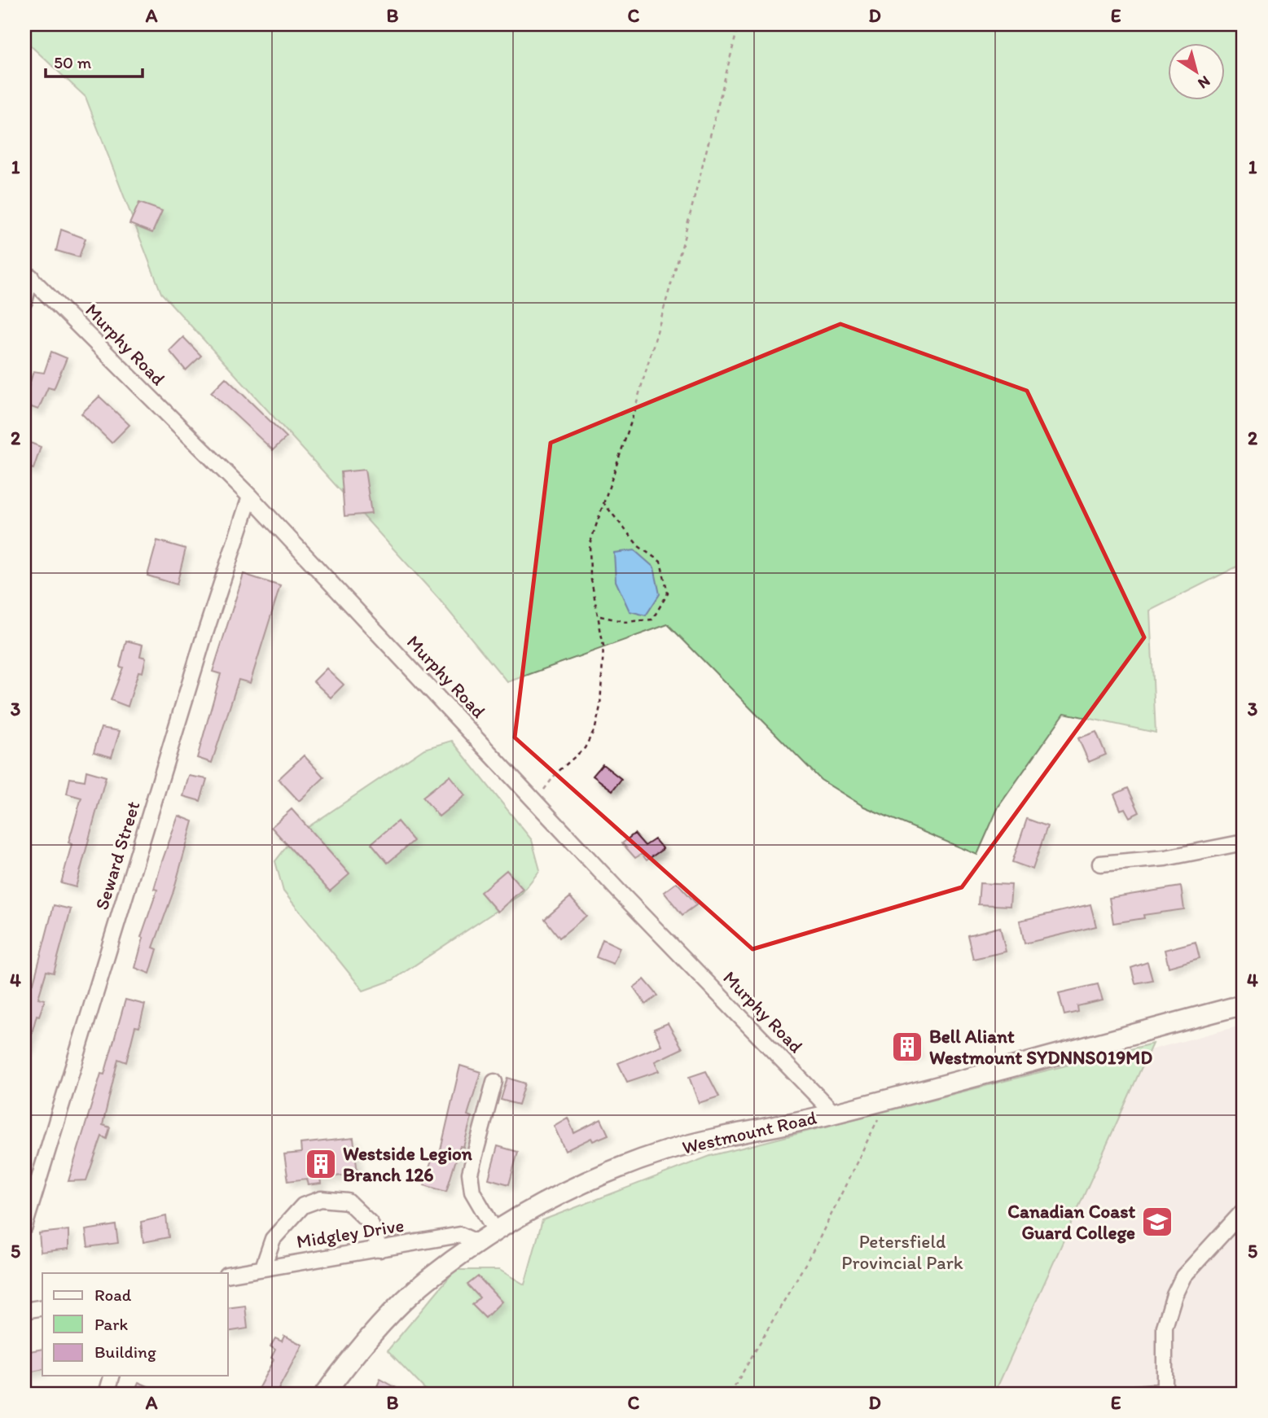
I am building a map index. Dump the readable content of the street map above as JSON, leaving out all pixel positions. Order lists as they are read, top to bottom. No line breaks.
{"streets":{"main road":["Westmount Road"],"street":["Murphy Road","Seward Street","Midgley Drive"]},"crossings":[["Murphy Road","Seward Street"],["Murphy Road","Westmount Road"],["Westmount Road","Midgley Drive"]],"parks":["Petersfield Provincial Park"],"places":{"building":["Bell Aliant Westmount SYDNNS019MD","Westside Legion Branch 126"],"school or university":["Canadian Coast Guard College"]},"legend":["Road","Park","Building"],"scale_bar":"50 m","north":"bottom right","grid":{"columns":["A","B","C","D","E"],"rows":["1","2","3","4","5"]}}
